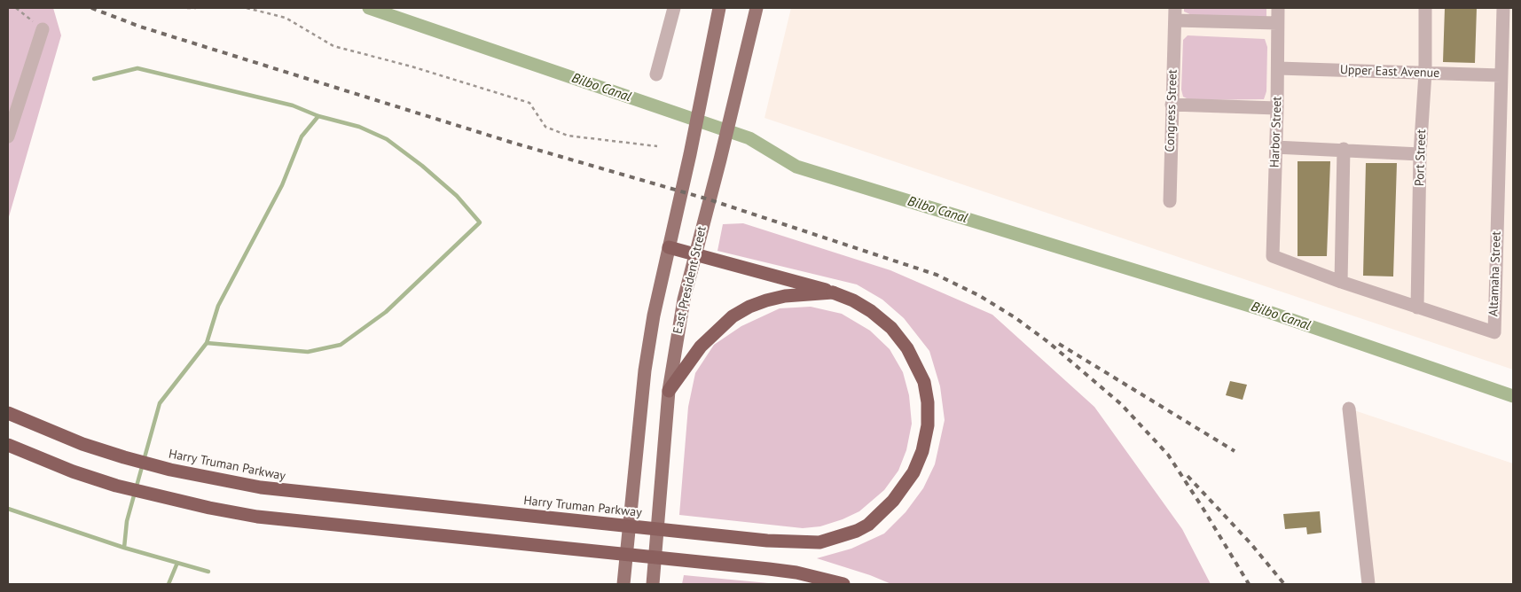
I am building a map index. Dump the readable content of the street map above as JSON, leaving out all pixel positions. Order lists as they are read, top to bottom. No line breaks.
{"streets":{"highway":["Harry Truman Parkway"],"main road":["East President Street"],"street":["Upper East Avenue","Congress Street","Harbor Street","Port Street","Altamaha Street"]},"crossings":[["Upper East Avenue","Harbor Street"],["Upper East Avenue","Port Street"],["Upper East Avenue","Altamaha Street"],["Harbor Street","Altamaha Street"],["Port Street","Altamaha Street"],["East President Street","Harry Truman Parkway"]],"water":["Bilbo Canal"]}
